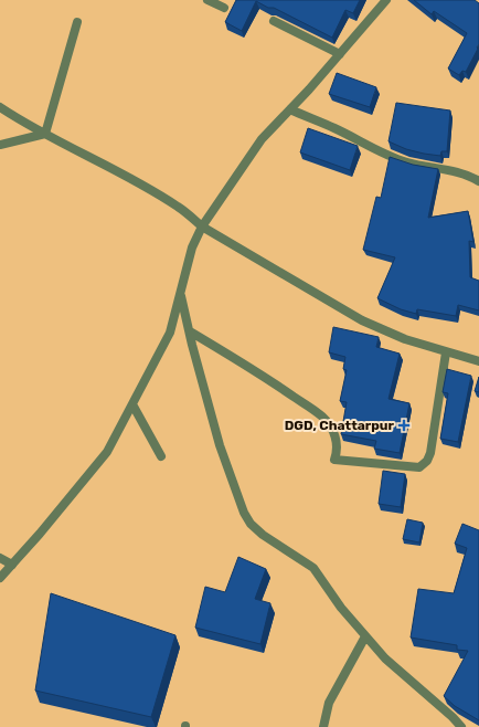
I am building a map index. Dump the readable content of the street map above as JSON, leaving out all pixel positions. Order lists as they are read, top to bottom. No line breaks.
{"places":{"health":["DGD, Chattarpur"]}}
